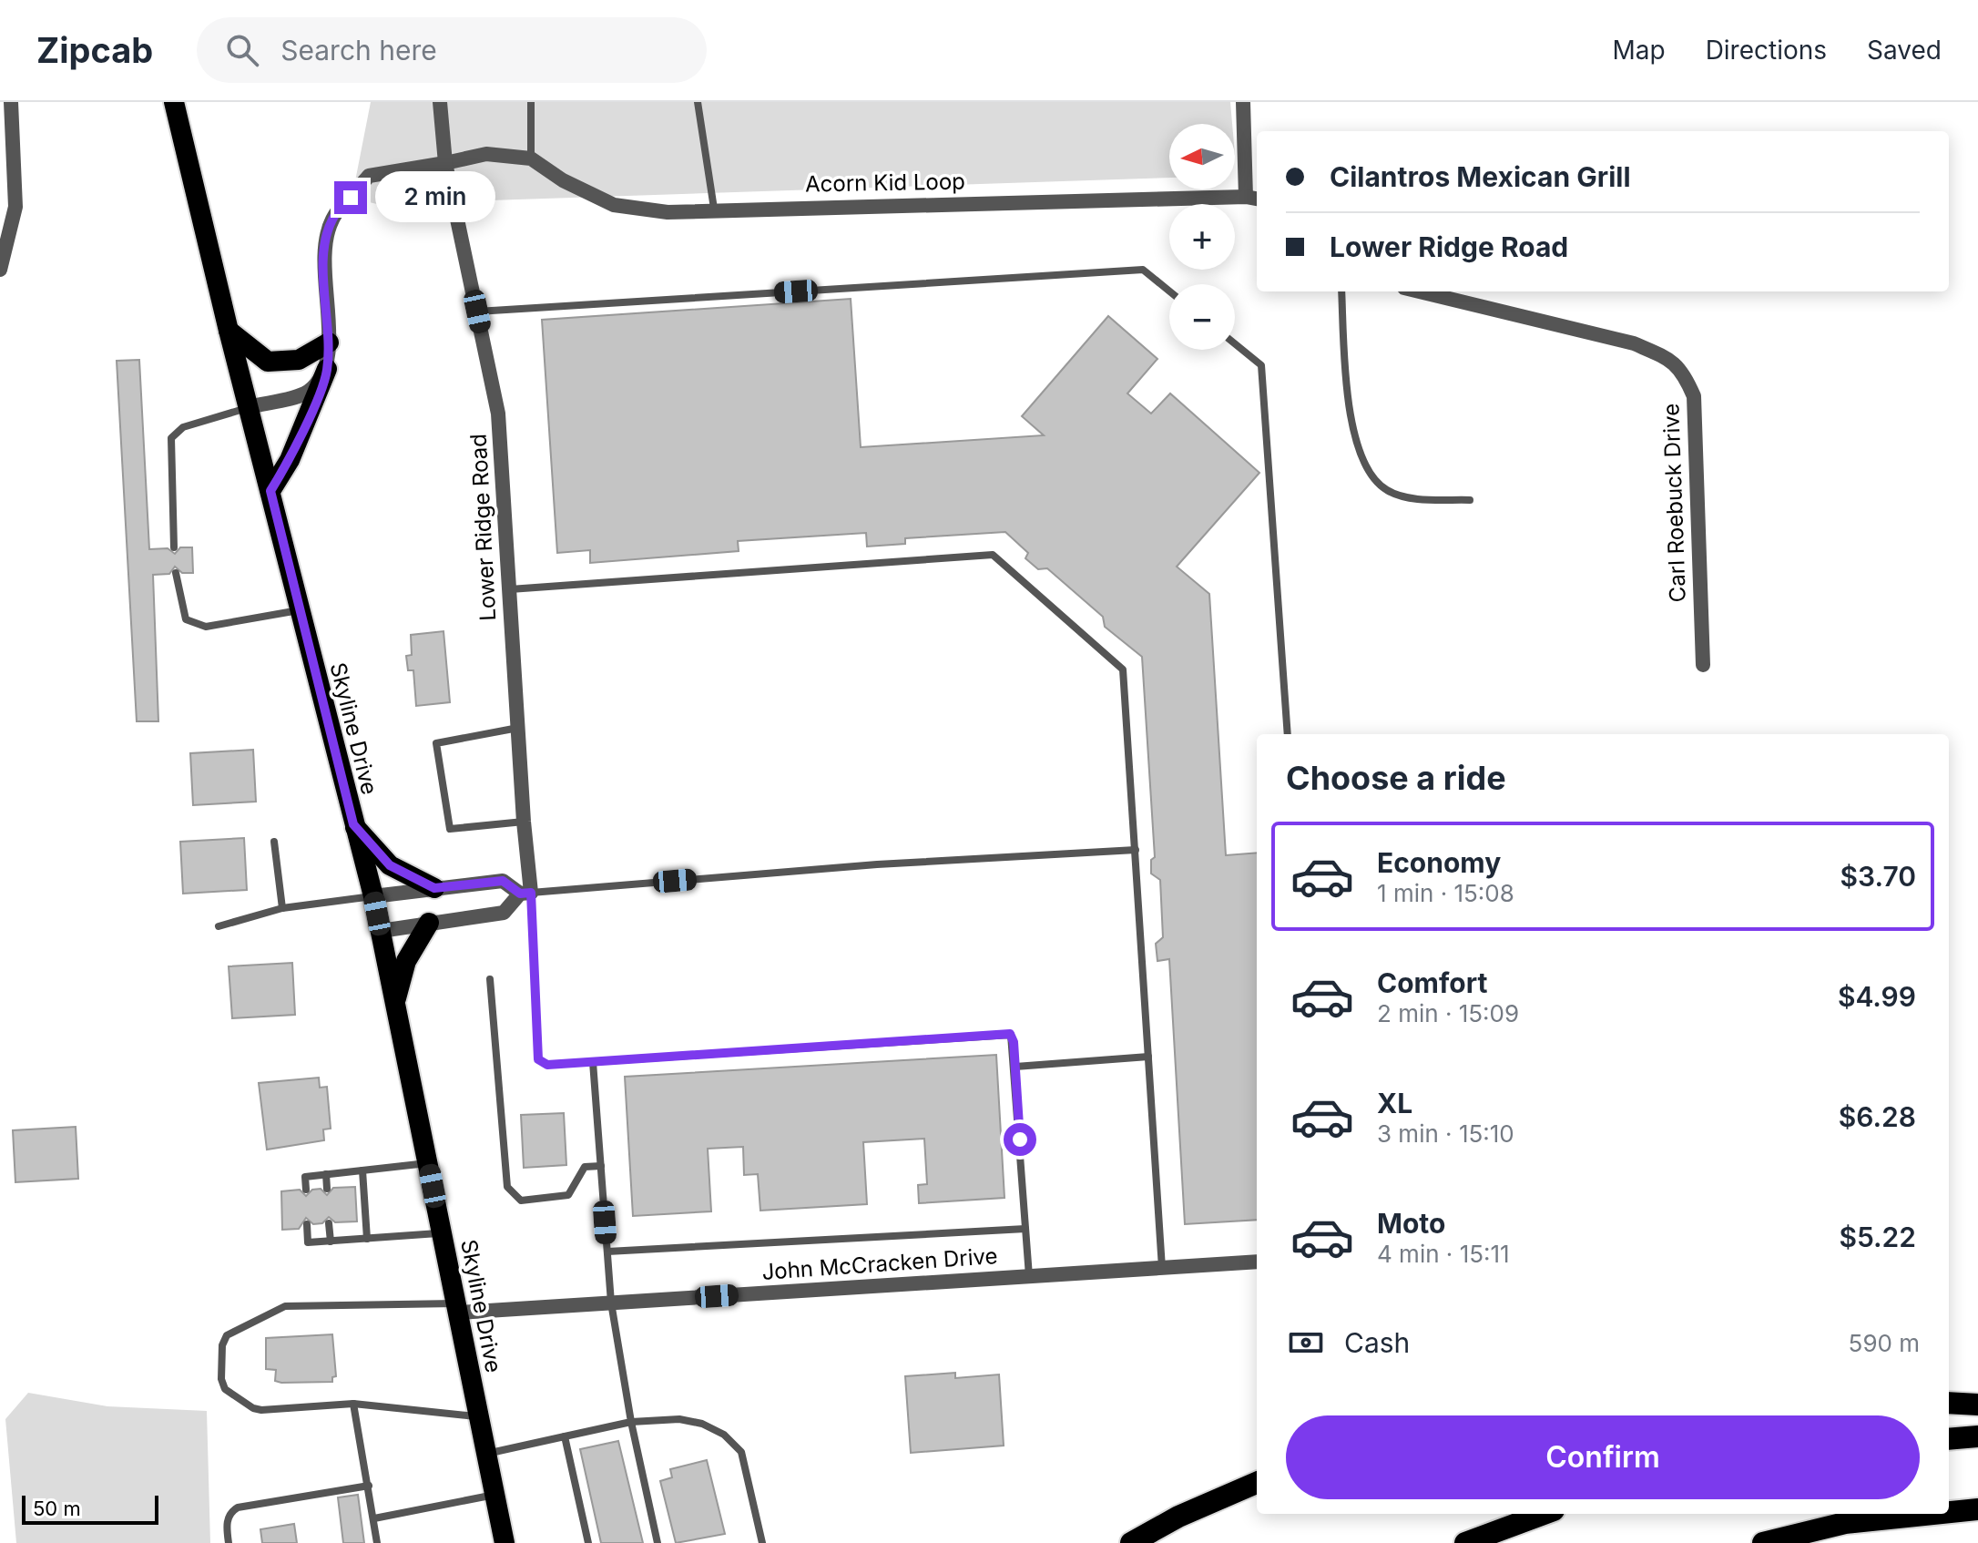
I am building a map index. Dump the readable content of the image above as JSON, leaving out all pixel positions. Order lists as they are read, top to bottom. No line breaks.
{"streets":{"highway":["Skyline Drive"],"street":["Acorn Kid Loop","Carl Roebuck Drive","Lower Ridge Road","John McCracken Drive"]},"crossings":[["Acorn Kid Loop","Lower Ridge Road"],["Skyline Drive","John McCracken Drive"]],"scale_bar":"50 m","north":"left","page":{"header":"Zipcab","search":"Search here","nav":["Map","Directions","Saved"],"map_buttons":["+","−"],"banner":["Cilantros Mexican Grill","Lower Ridge Road"],"bubble":"2 min","heading":"Choose a ride","list":[{"name":"Economy","note":"1 min · 15:08","value":"$3.70"},{"name":"Comfort","note":"2 min · 15:09","value":"$4.99"},{"name":"XL","note":"3 min · 15:10","value":"$6.28"},{"name":"Moto","note":"4 min · 15:11","value":"$5.22"}],"pay":["Cash","590 m"],"buttons":"Confirm","scale":"50 m"}}
